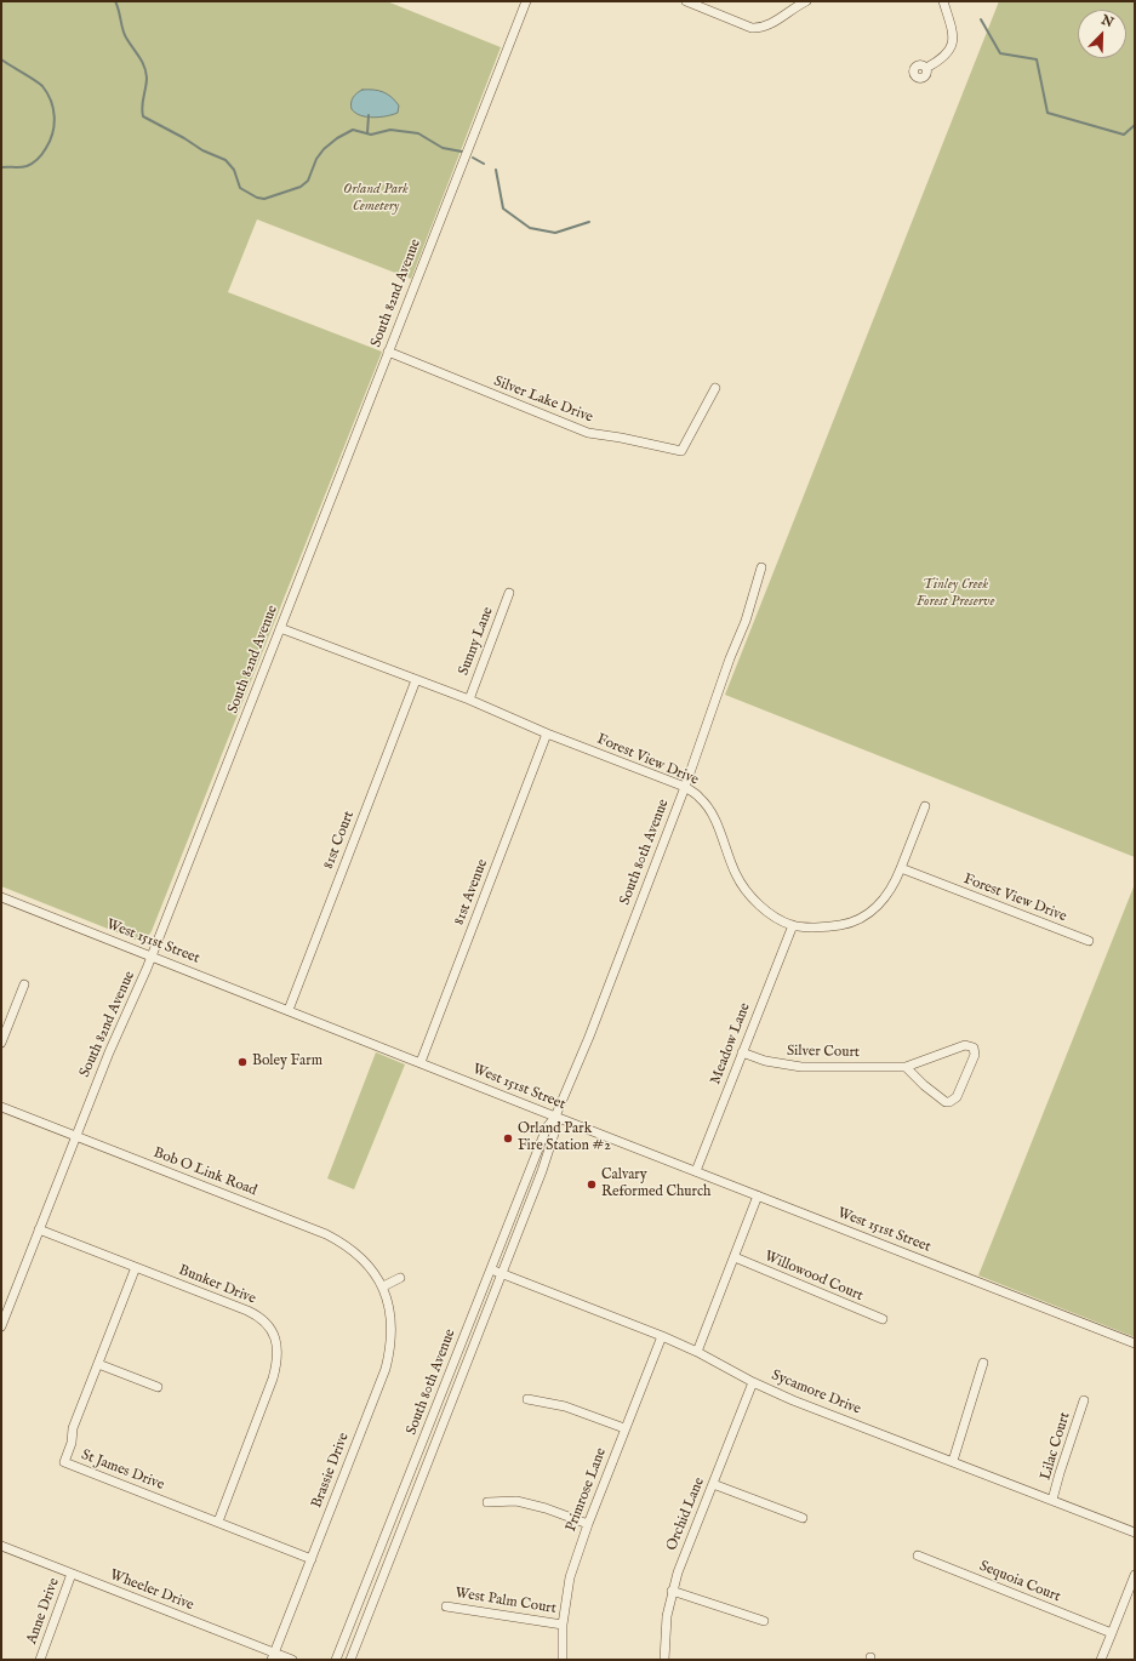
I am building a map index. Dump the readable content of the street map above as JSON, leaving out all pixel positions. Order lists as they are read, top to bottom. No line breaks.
{"streets":{"street":["South 82nd Avenue","Silver Lake Drive","Sunny Lane","Forest View Drive","81st Court","South 80th Avenue","81st Avenue","West 151st Street","Meadow Lane","Silver Court","Bob O Link Road","Willowood Court","Bunker Drive","Sycamore Drive","Lilac Court","St James Drive","Brassie Drive","Primrose Lane","Orchid Lane","Sequoia Court","Wheeler Drive","West Palm Court","Anne Drive"]},"crossings":[["South 82nd Avenue","Silver Lake Drive"],["South 82nd Avenue","Forest View Drive"],["South 82nd Avenue","West 151st Street"],["South 82nd Avenue","Bob O Link Road"],["South 82nd Avenue","Bunker Drive"],["Sunny Lane","Forest View Drive"],["Forest View Drive","81st Court"],["Forest View Drive","South 80th Avenue"],["Forest View Drive","81st Avenue"],["Forest View Drive","Meadow Lane"],["81st Court","West 151st Street"],["South 80th Avenue","West 151st Street"],["South 80th Avenue","Sycamore Drive"],["81st Avenue","West 151st Street"],["West 151st Street","Meadow Lane"],["Meadow Lane","Silver Court"],["Bob O Link Road","Brassie Drive"],["Bunker Drive","St James Drive"],["Sycamore Drive","Lilac Court"],["Sycamore Drive","Primrose Lane"],["Sycamore Drive","Orchid Lane"],["St James Drive","Brassie Drive"],["Brassie Drive","Wheeler Drive"],["Primrose Lane","West Palm Court"],["Wheeler Drive","Anne Drive"]],"parks":["Orland Park Cemetery","Tinley Creek Forest Preserve"],"places":["Boley Farm","Orland Park Fire Station #2","Calvary Reformed Church"],"north":"top right"}
